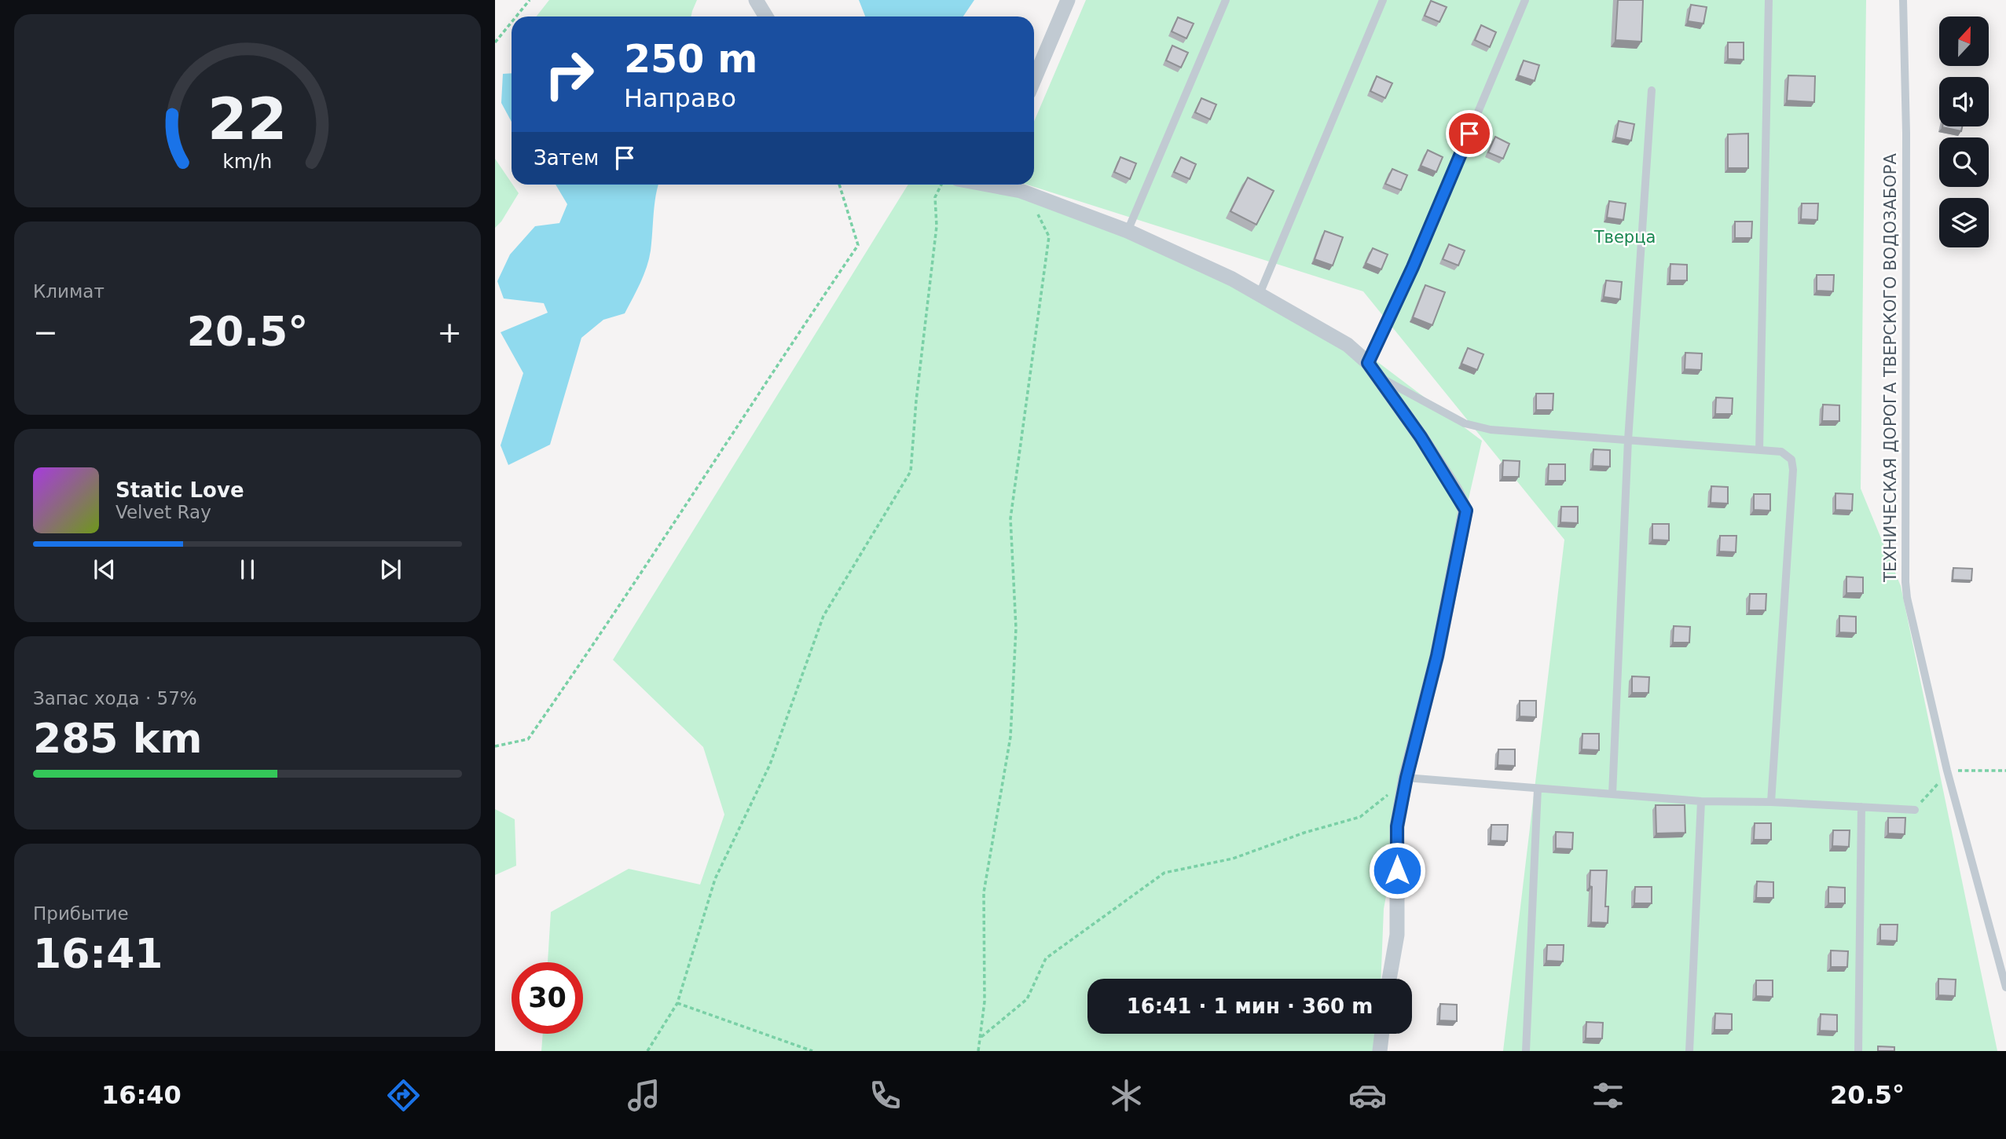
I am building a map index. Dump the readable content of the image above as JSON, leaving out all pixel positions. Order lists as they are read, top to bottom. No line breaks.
{"streets":{"lane":["ТЕХНИЧЕСКАЯ ДОРОГА ТВЕРСКОГО ВОДОЗАБОРА"]},"parks":["Тверца"],"north":"top","page":{"turn":["250 m","Направо"],"then":"Затем","tile":["Климат",["Запас хода · 57%","285 km"],["Прибытие","16:41"]],"heat":["−","20.5°","+"],"song":["Static Love","Velvet Ray"],"limit":"30","trip":"16:41 · 1 мин · 360 m","tabs":["16:40","20.5°"],"gauge":["22","km/h"]}}
